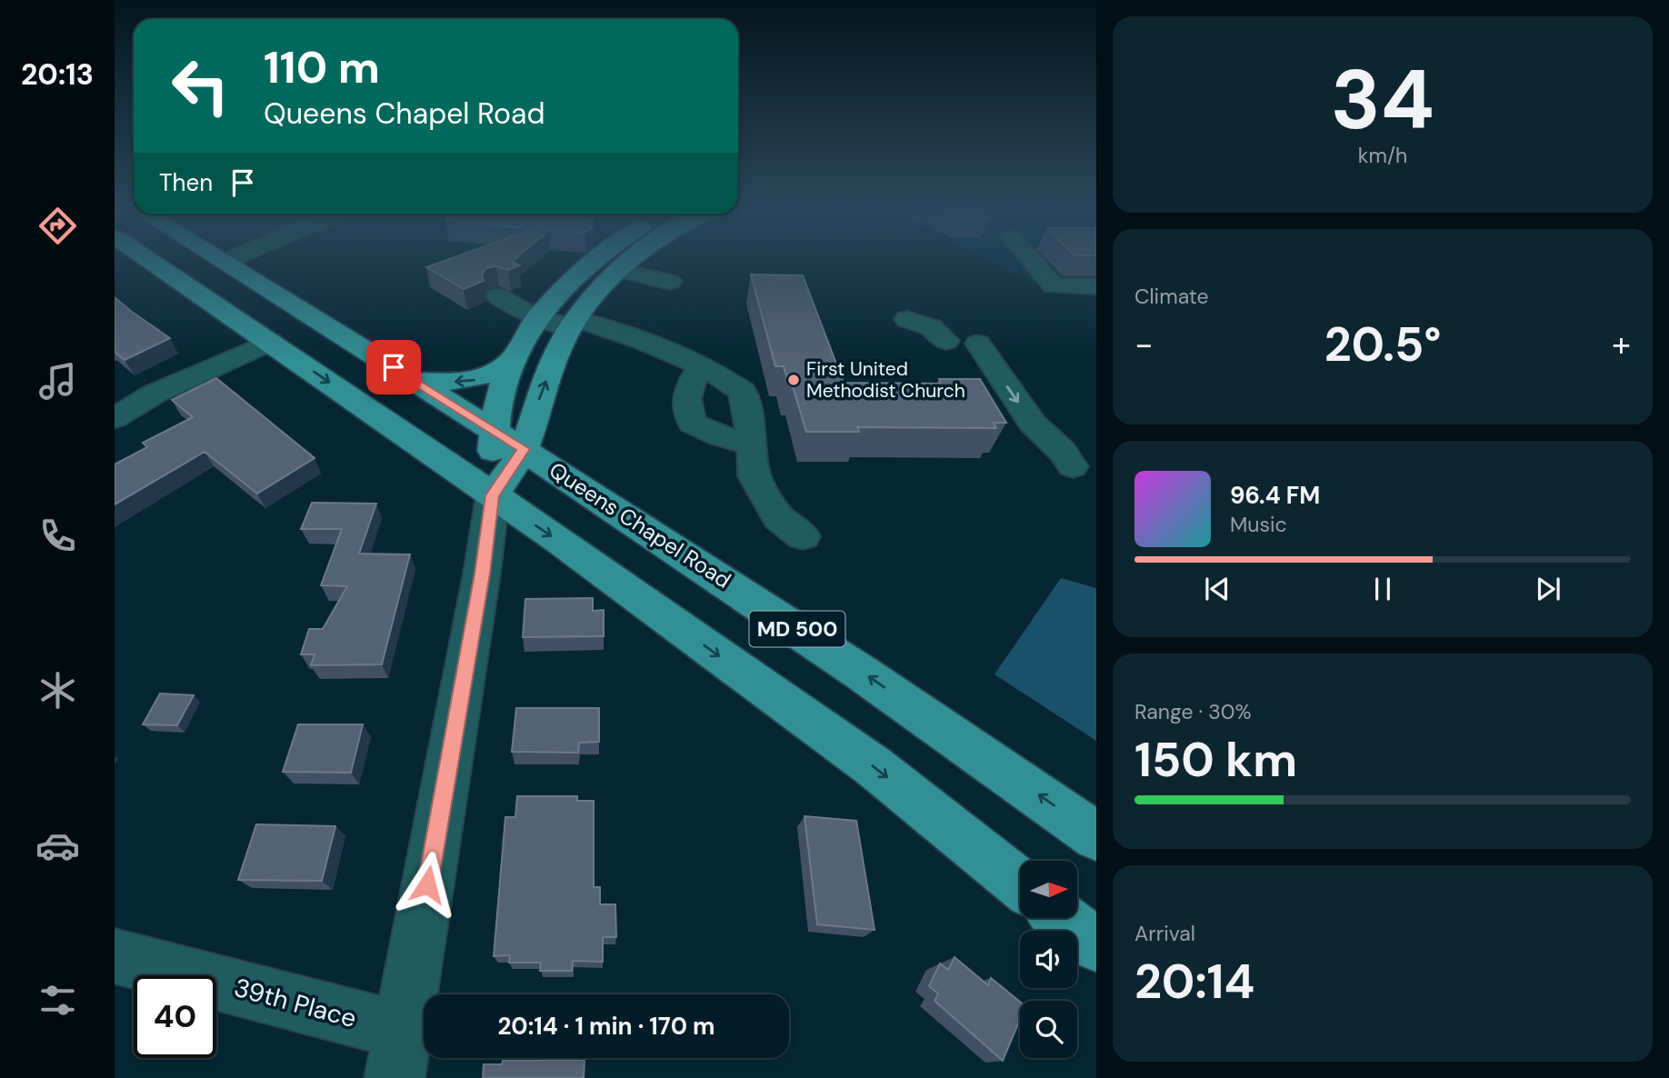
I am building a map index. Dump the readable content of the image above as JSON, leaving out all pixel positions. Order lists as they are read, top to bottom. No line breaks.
{"streets":{"main road":["Queens Chapel Road","MD 500"],"street":["39th Place"]},"places":["First United Methodist Church"],"north":"right","page":{"tabs":"20:13","tile":[["34","km/h"],"Climate",["Range · 30%","150 km"],["Arrival","20:14"]],"turn":["110 m","Queens Chapel Road"],"then":"Then","heat":["−","20.5°","+"],"song":["96.4 FM","Music"],"limit":"40","trip":"20:14 · 1 min · 170 m"}}
